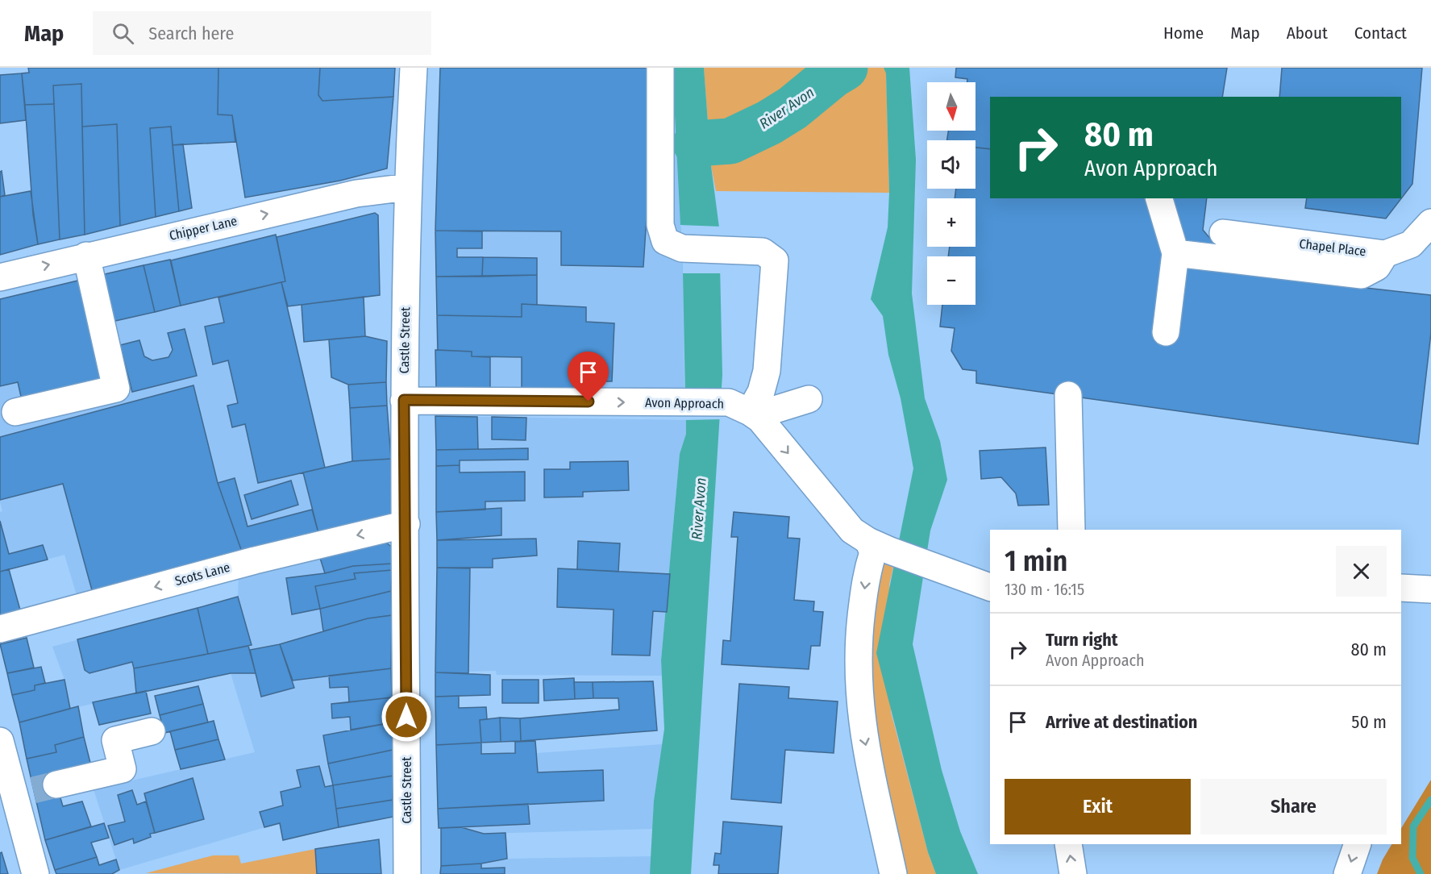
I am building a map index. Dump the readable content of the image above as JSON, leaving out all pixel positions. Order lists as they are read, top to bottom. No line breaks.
{"streets":{"street":["Chipper Lane","Chapel Place","Castle Street","Avon Approach","Scots Lane"]},"crossings":[["Chipper Lane","Castle Street"],["Castle Street","Avon Approach"],["Castle Street","Scots Lane"]],"one_way":["Chipper Lane","Avon Approach","Scots Lane"],"water":["River Avon"],"north":"bottom","page":{"header":"Map","search":"Search here","nav":["Home","Map","About","Contact"],"map_buttons":["+","−"],"turn":["80 m","Avon Approach"],"heading":["1 min","130 m · 16:15"],"list":[{"name":"Turn right","note":"Avon Approach","value":"80 m"},{"name":"Arrive at destination","value":"50 m"}],"buttons":["Exit","Share"]}}
